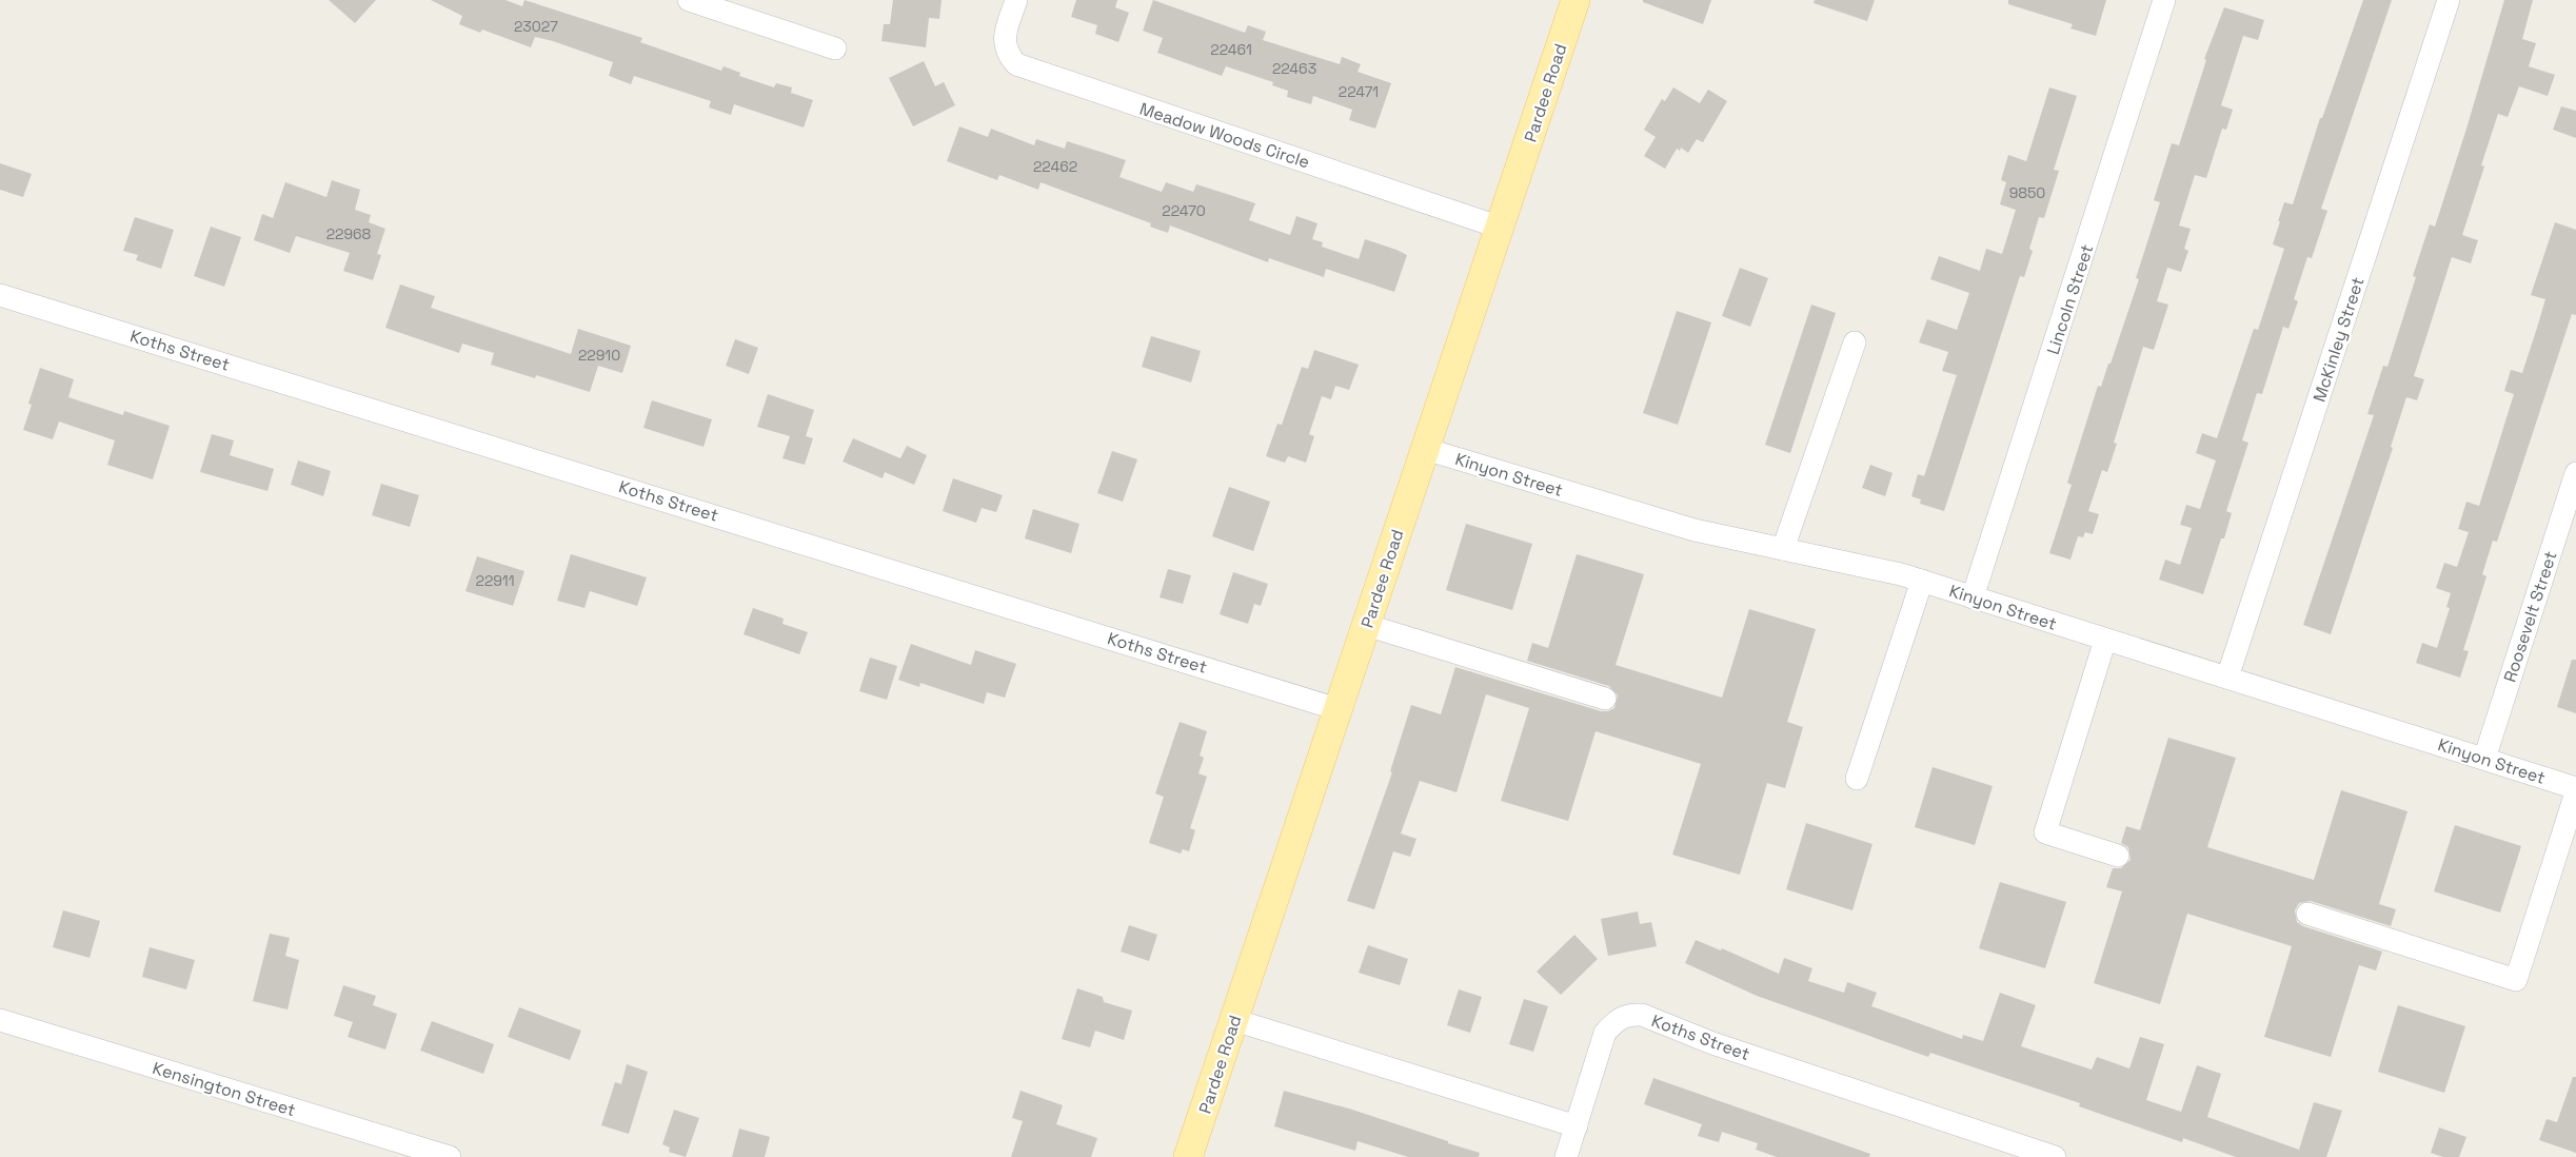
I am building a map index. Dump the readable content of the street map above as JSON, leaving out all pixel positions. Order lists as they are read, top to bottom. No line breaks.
{"streets":{"main road":["Pardee Road"],"street":["Meadow Woods Circle","Lincoln Street","McKinley Street","Koths Street","Kinyon Street","Roosevelt Street","Kensington Street"]},"crossings":[["Pardee Road","Meadow Woods Circle"],["Pardee Road","Koths Street"],["Pardee Road","Kinyon Street"],["Lincoln Street","Kinyon Street"],["McKinley Street","Kinyon Street"],["Kinyon Street","Roosevelt Street"]],"house_numbers":["23027","22461","22463","22471","22462","9850","22470","22968","22910","22911"]}
